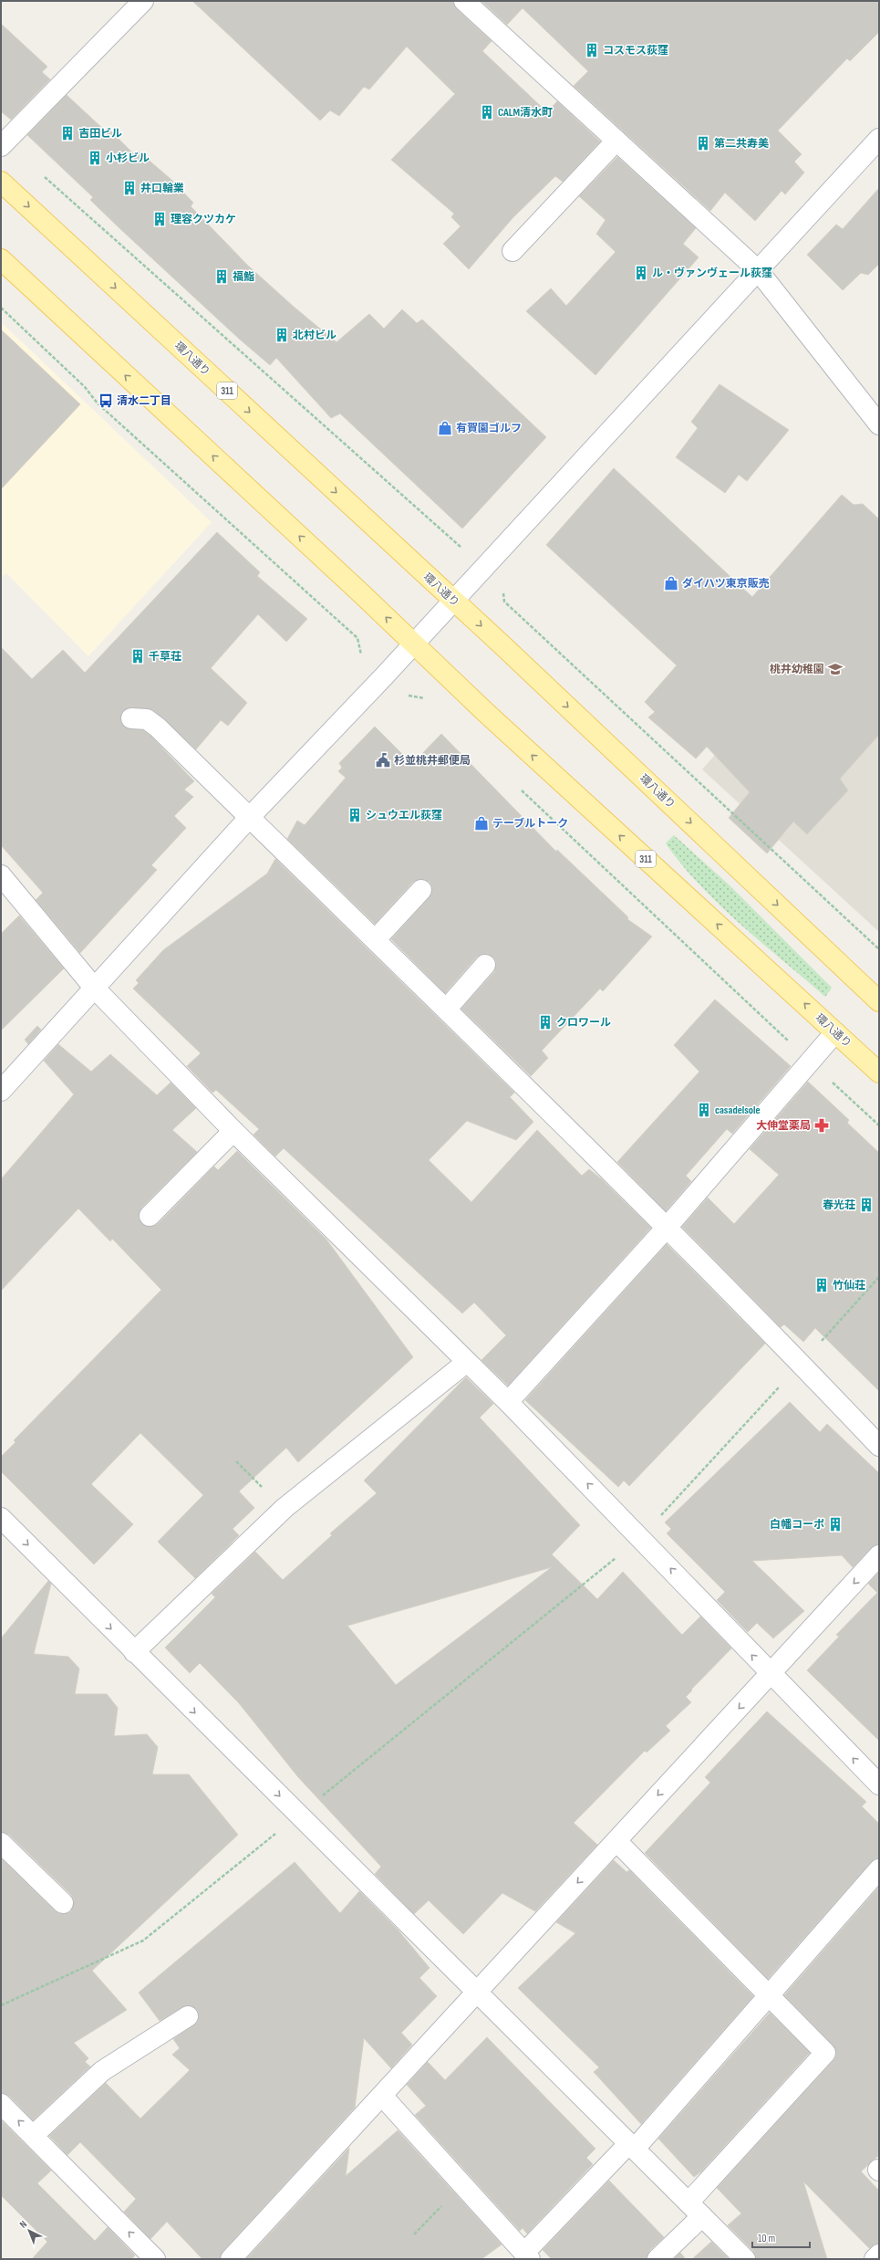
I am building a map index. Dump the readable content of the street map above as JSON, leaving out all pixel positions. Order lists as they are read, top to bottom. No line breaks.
{"streets":{"main road":["環八通り","311"]},"places":{"building":["コスモス荻窪","CALM清水町","吉田ビル","第二共寿美","小杉ビル","井口輪業","理容クツカケ","ル・ヴァンヴェール荻窪","福鮨","北村ビル","千草荘","シュウエル荻窪","クロワール","casadelsole","春光荘","竹仙荘","白幡コーポ"],"bus stop":["清水二丁目"],"shop":["有賀園ゴルフ","ダイハツ東京販売","テーブルトーク"],"school or university":["桃井幼稚園"],"public building":["杉並桃井郵便局"],"pharmacy":["大伸堂薬局"]},"scale_bar":"10 m","north":"top left"}
